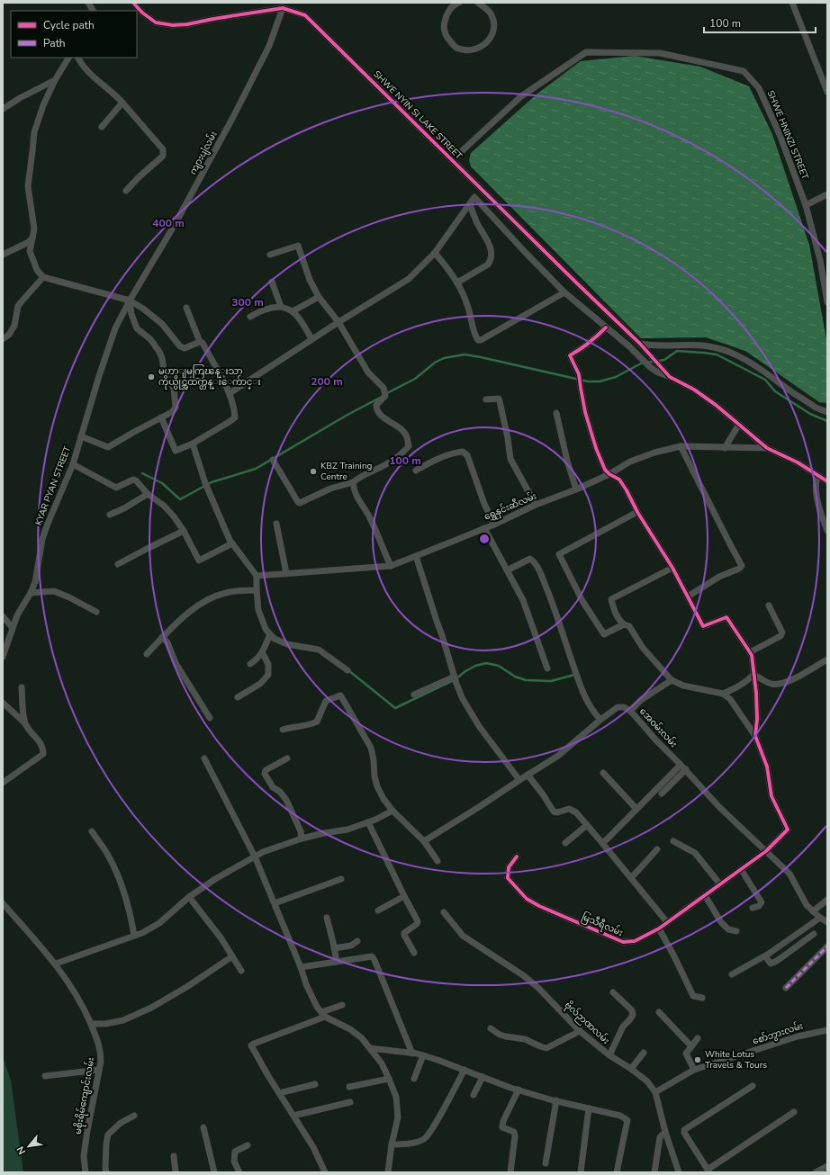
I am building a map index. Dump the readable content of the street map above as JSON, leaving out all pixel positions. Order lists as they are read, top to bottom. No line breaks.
{"streets":{"street":["SHWE NYIN SI LAKE STREET","SHWE HNINZI STREET","ကျားပျံလမ်း","KYAR PYAN STREET","ရွှေနှင်းဆီလမ်း","အေဝမ်းလမ်း","မြသီရီလမ်း","ဗိုလ်ဉာဏလမ်း","စော်ဘွားလမ်း","မစိုးရိမ်ကျောင်းလမ်း"]},"crossings":[["SHWE NYIN SI LAKE STREET","SHWE HNINZI STREET"],["SHWE NYIN SI LAKE STREET","ကျားပျံလမ်း"],["ကျားပျံလမ်း","KYAR PYAN STREET"],["အေဝမ်းလမ်း","မြသီရီလမ်း"],["ဗိုလ်ဉာဏလမ်း","စော်ဘွားလမ်း"]],"places":["မဟာျမကြၽန္းသာ ကိုယ္ပိုင္အထက္တန္းေက်ာင္း","KBZ Training Centre","White Lotus Travels & Tours"],"legend":["Cycle path","Path"],"scale_bar":"100 m","north":"bottom left","rings":["400 m","300 m","200 m","100 m"]}
